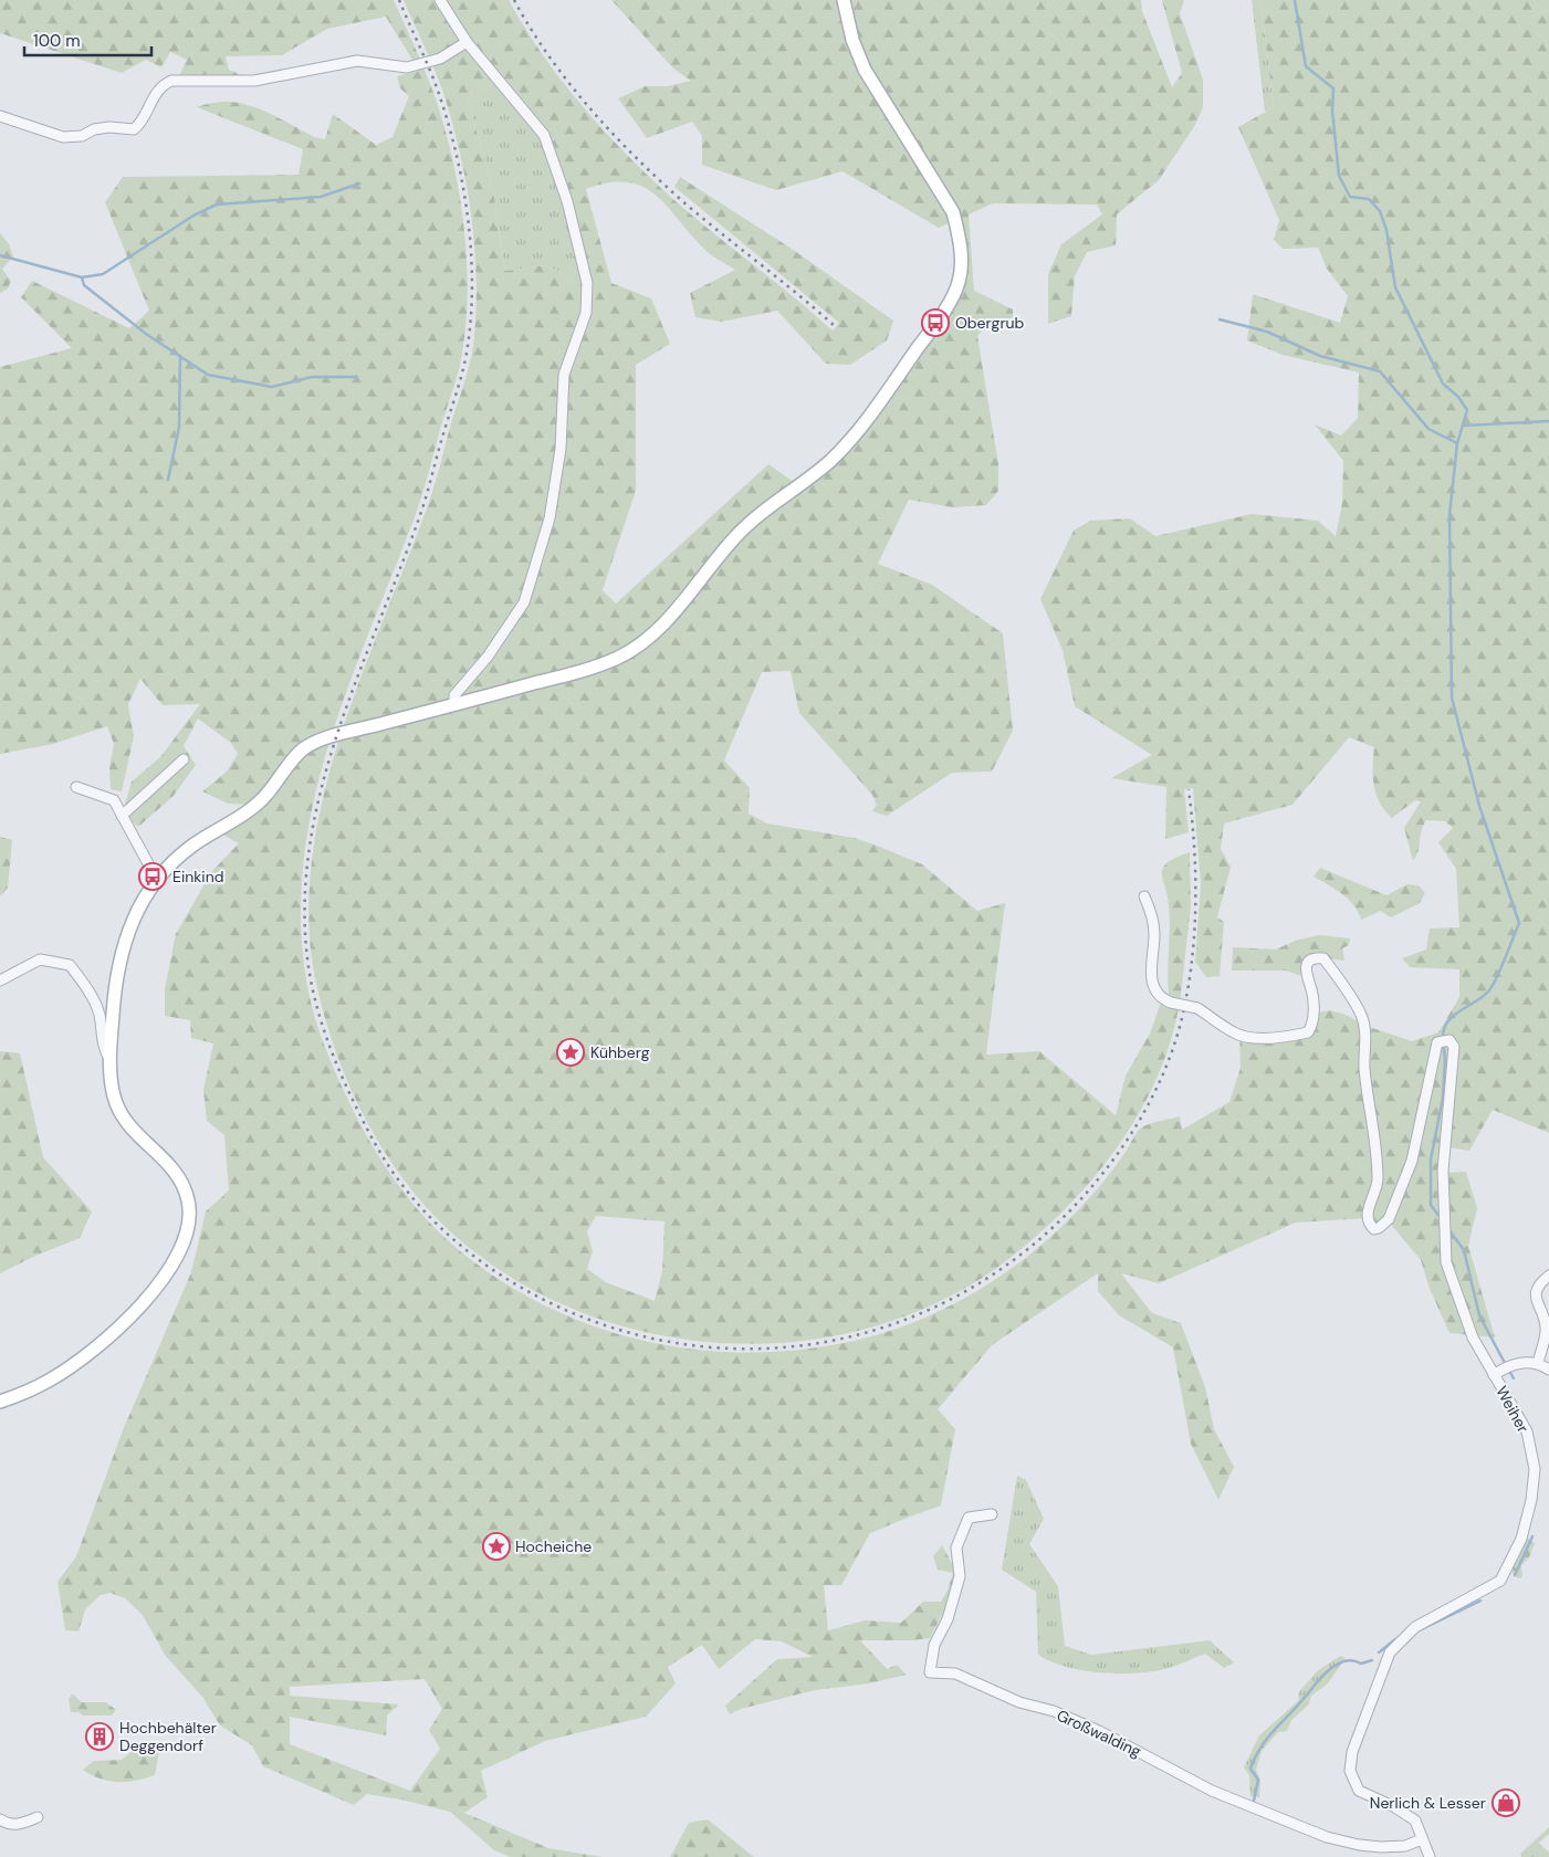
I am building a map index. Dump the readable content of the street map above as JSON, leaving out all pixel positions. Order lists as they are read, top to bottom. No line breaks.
{"streets":{"street":["Weiher","Großwalding"]},"crossings":[["Weiher","Großwalding"]],"places":{"bus stop":["Obergrub","Einkind"],"place":["Kühberg","Hocheiche"],"building":["Hochbehälter Deggendorf"],"shop":["Nerlich & Lesser"]},"scale_bar":"100 m"}
